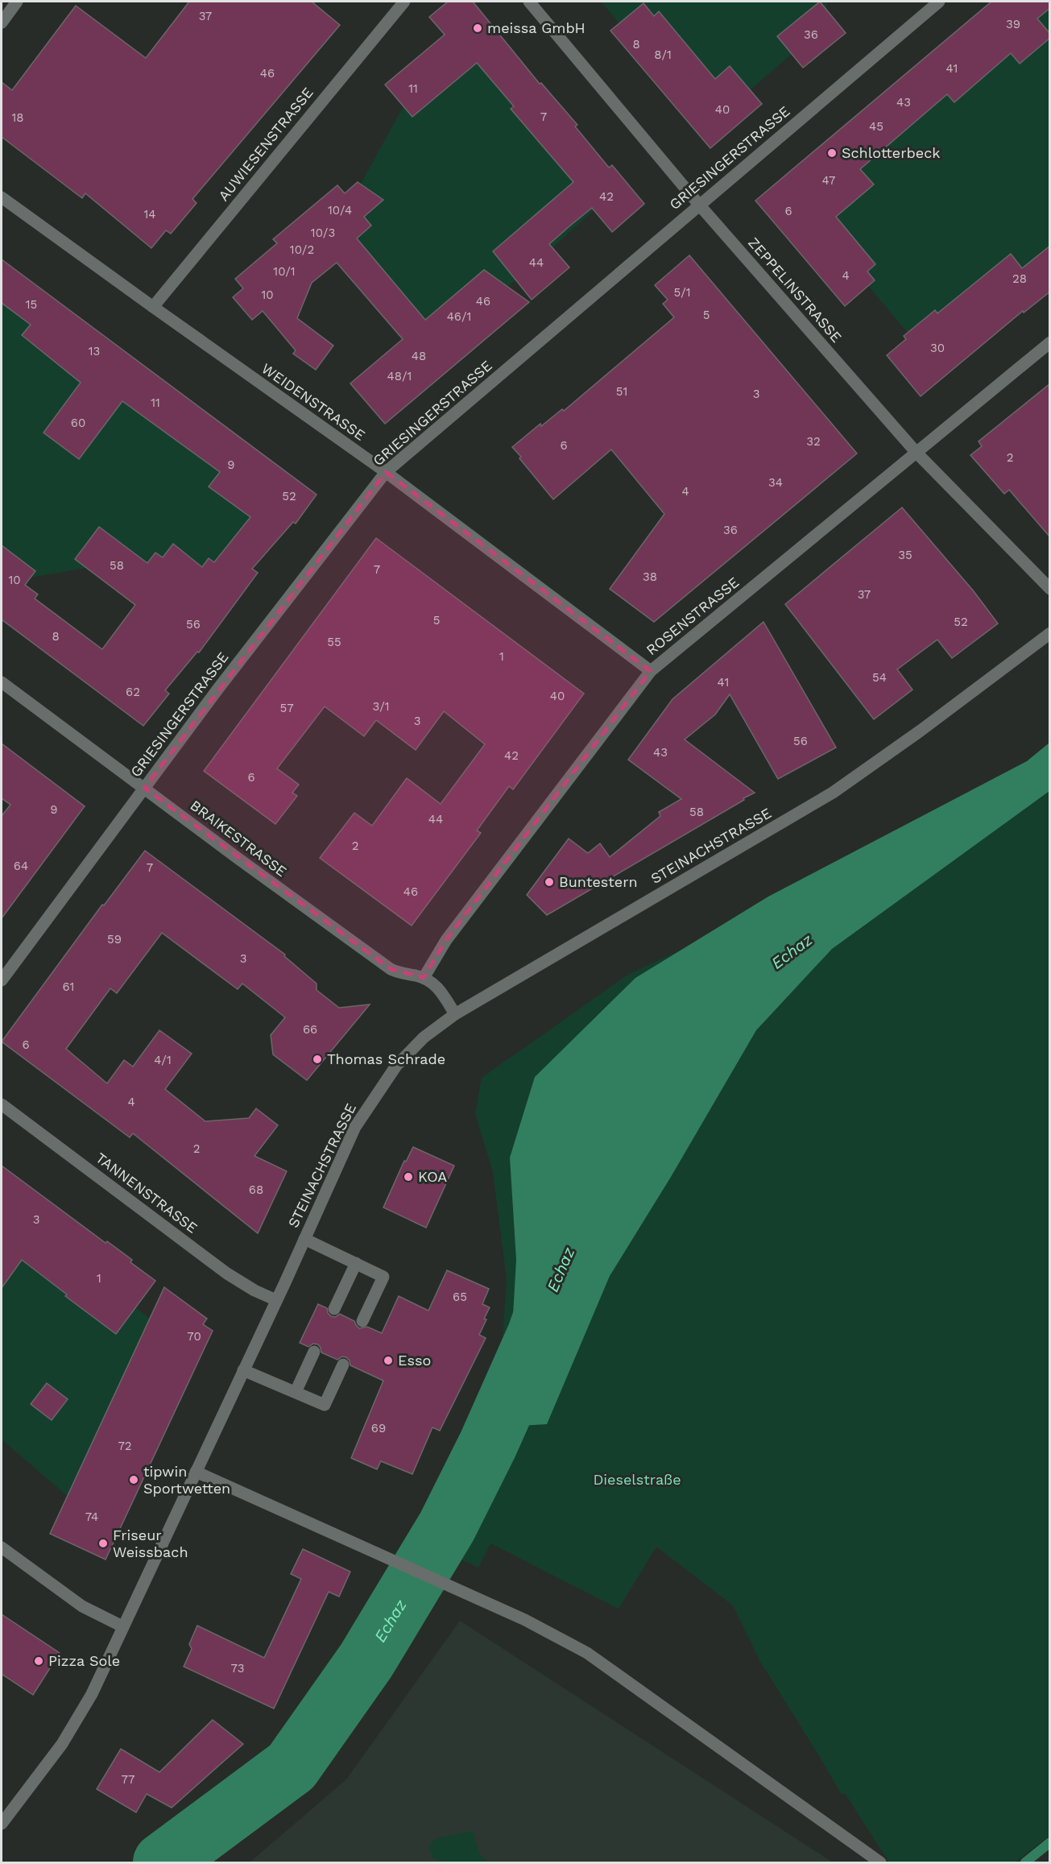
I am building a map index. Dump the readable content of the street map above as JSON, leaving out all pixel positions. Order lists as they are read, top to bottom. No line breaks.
{"streets":{"street":["AUWIESENSTRASSE","GRIESINGERSTRASSE","ZEPPELINSTRASSE","WEIDENSTRASSE","ROSENSTRASSE","BRAIKESTRASSE","STEINACHSTRASSE","TANNENSTRASSE"]},"crossings":[["AUWIESENSTRASSE","WEIDENSTRASSE"],["GRIESINGERSTRASSE","ZEPPELINSTRASSE"],["GRIESINGERSTRASSE","WEIDENSTRASSE"],["GRIESINGERSTRASSE","BRAIKESTRASSE"],["ZEPPELINSTRASSE","ROSENSTRASSE"],["WEIDENSTRASSE","ROSENSTRASSE"],["ROSENSTRASSE","BRAIKESTRASSE"],["BRAIKESTRASSE","STEINACHSTRASSE"],["STEINACHSTRASSE","TANNENSTRASSE"]],"water":["Echaz"],"parks":["Dieselstraße"],"places":["meissa GmbH","Schlotterbeck","Buntestern","Thomas Schrade","KOA","Esso","tipwin Sportwetten","Friseur Weissbach","Pizza Sole"],"house_numbers":["37","39","36","8","8/1","41","46","11","43","40","7","18","45","47","42","10/4","6","14","10/3","10/2","44","10/1","4","28","5/1","10","46","15","5","46/1","30","13","48","48/1","51","3","11","60","32","6","2","9","34","4","52","36","35","58","7","38","10","37","5","52","56","8","55","1","54","41","62","40","3/1","57","3","56","43","42","6","9","58","44","2","64","7","46","59","3","61","66","6","4/1","4","2","68","3","1","65","70","69","72","74","73","77"]}
